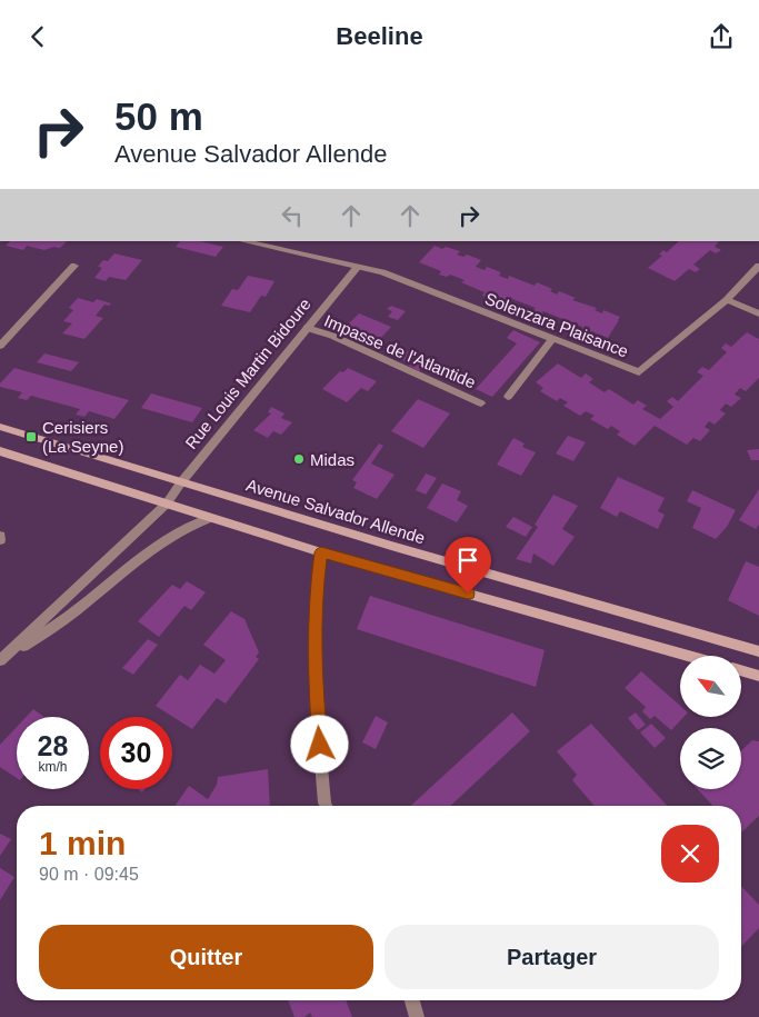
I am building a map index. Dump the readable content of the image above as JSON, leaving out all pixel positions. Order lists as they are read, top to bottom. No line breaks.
{"streets":{"main road":["Avenue Salvador Allende"],"street":["Solenzara Plaisance","Impasse de l'Atlantide","Rue Louis Martin Bidoure"]},"crossings":[["Solenzara Plaisance","Rue Louis Martin Bidoure"],["Impasse de l'Atlantide","Rue Louis Martin Bidoure"],["Rue Louis Martin Bidoure","Avenue Salvador Allende"]],"places":{"transit":["Cerisiers (La Seyne)"],"other":["Midas"]},"north":"top left","page":{"header":"Beeline","turn":["50 m","Avenue Salvador Allende"],"speed":"28 km/h","limit":"30","heading":["1 min","90 m · 09:45"],"buttons":["Quitter","Partager"]}}
